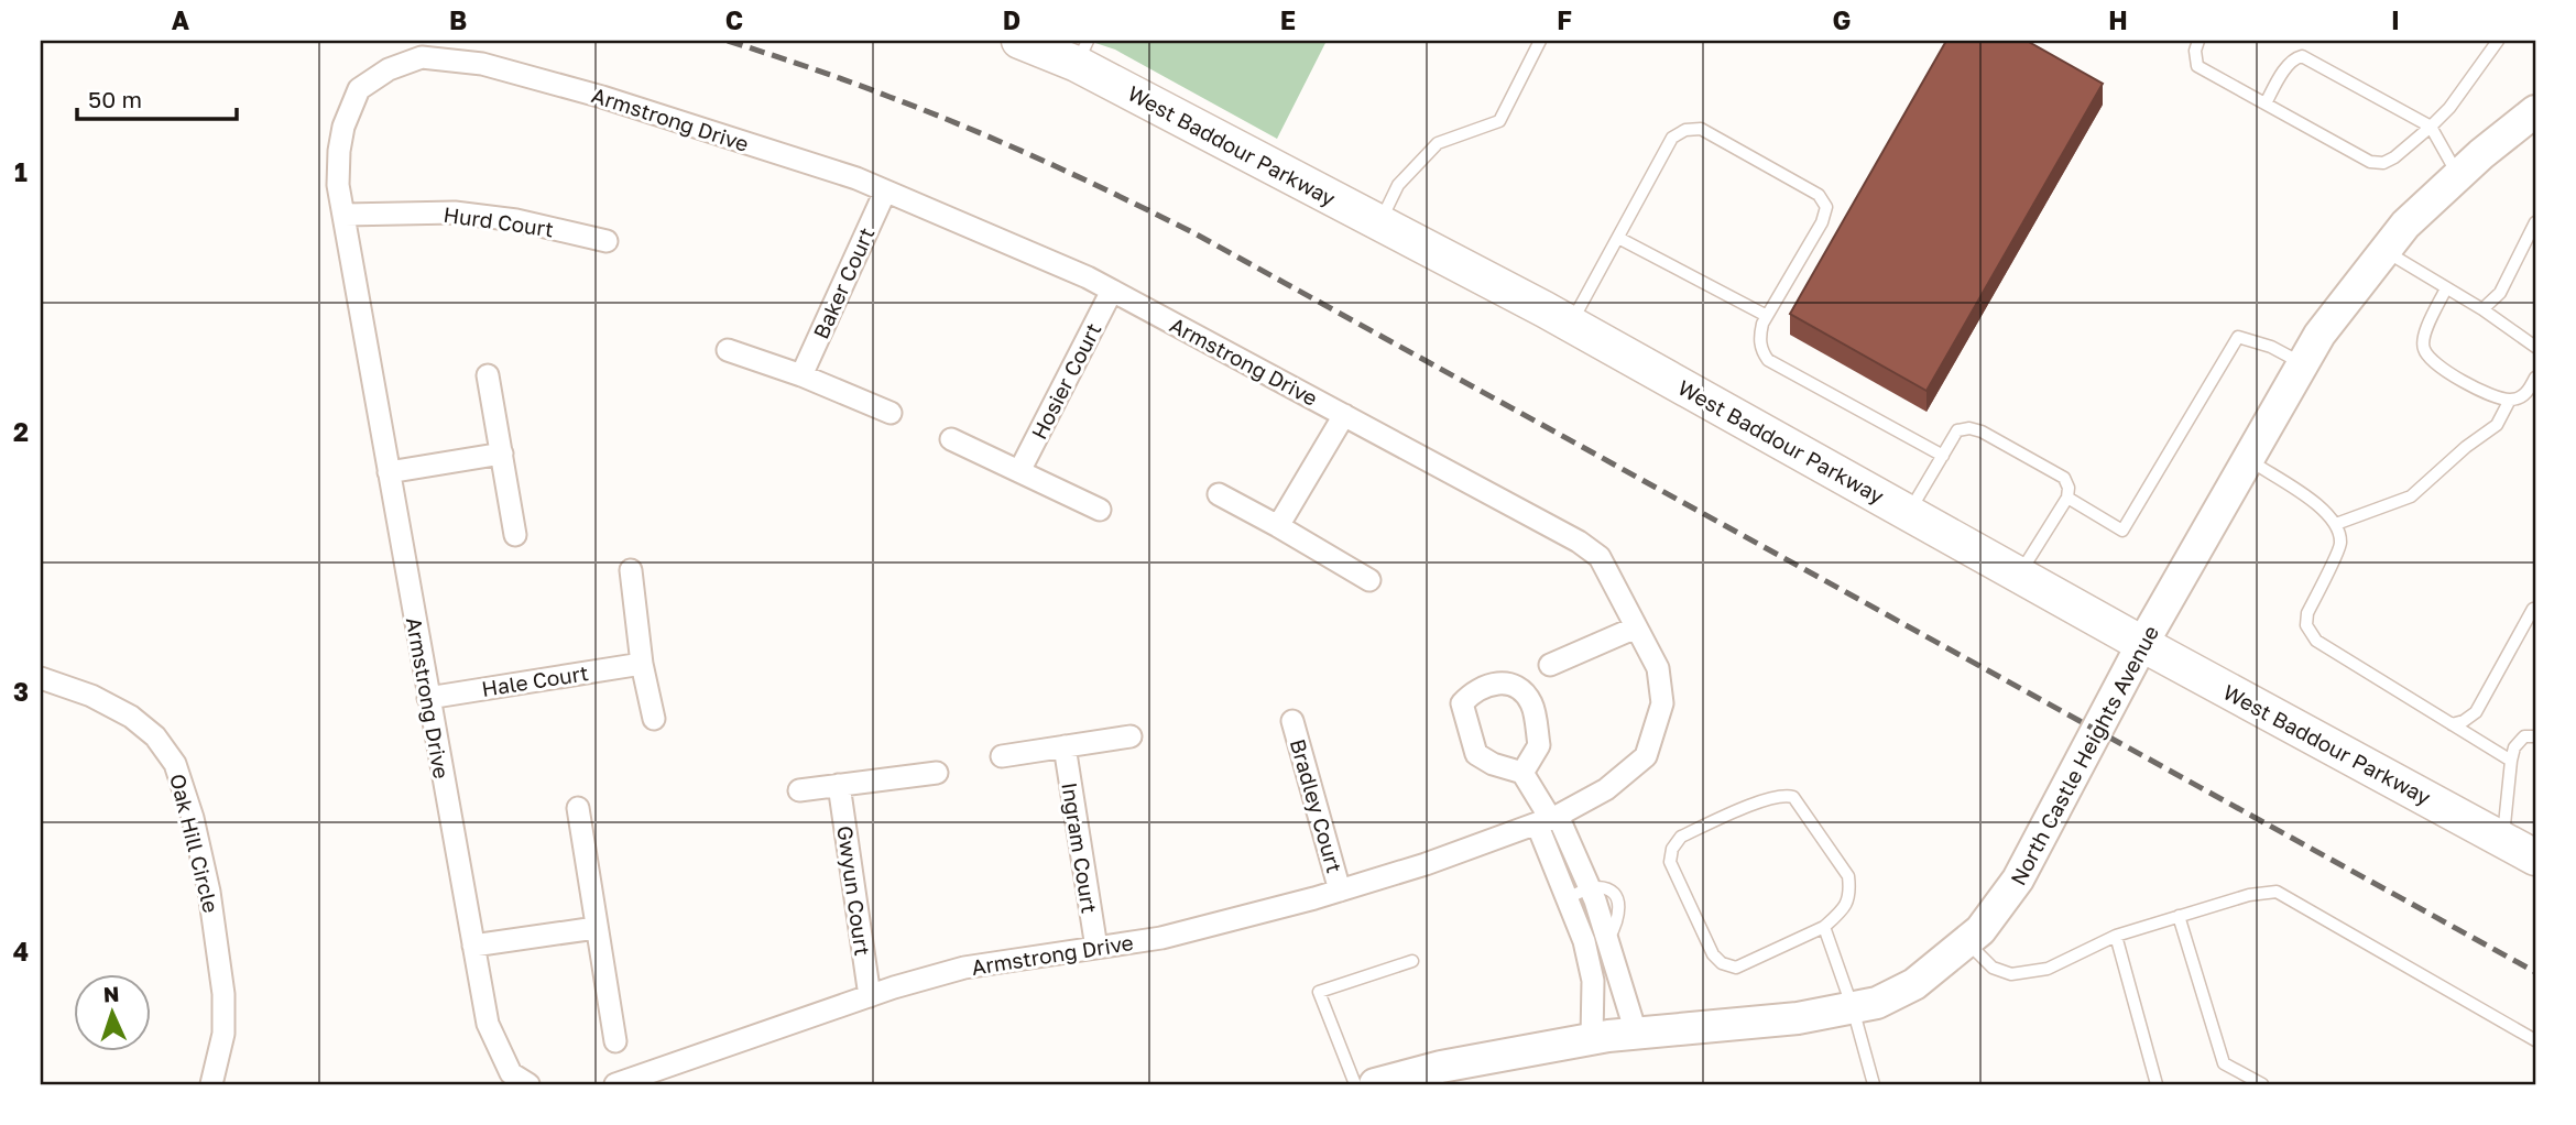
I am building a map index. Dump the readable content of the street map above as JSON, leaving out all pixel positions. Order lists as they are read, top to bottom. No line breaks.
{"streets":{"main road":["West Baddour Parkway"],"street":["Armstrong Drive","Hurd Court","Baker Court","Hosier Court","Hale Court","North Castle Heights Avenue","Bradley Court","Oak Hill Circle","Ingram Court","Gwyun Court"]},"crossings":[["Armstrong Drive","Hurd Court"],["Armstrong Drive","Baker Court"],["Armstrong Drive","Hosier Court"],["Armstrong Drive","Hale Court"],["Armstrong Drive","Bradley Court"],["Armstrong Drive","Ingram Court"],["Armstrong Drive","Gwyun Court"],["West Baddour Parkway","North Castle Heights Avenue"]],"scale_bar":"50 m","north":"top","grid":{"columns":["A","B","C","D","E","F","G","H","I"],"rows":["1","2","3","4"]}}
